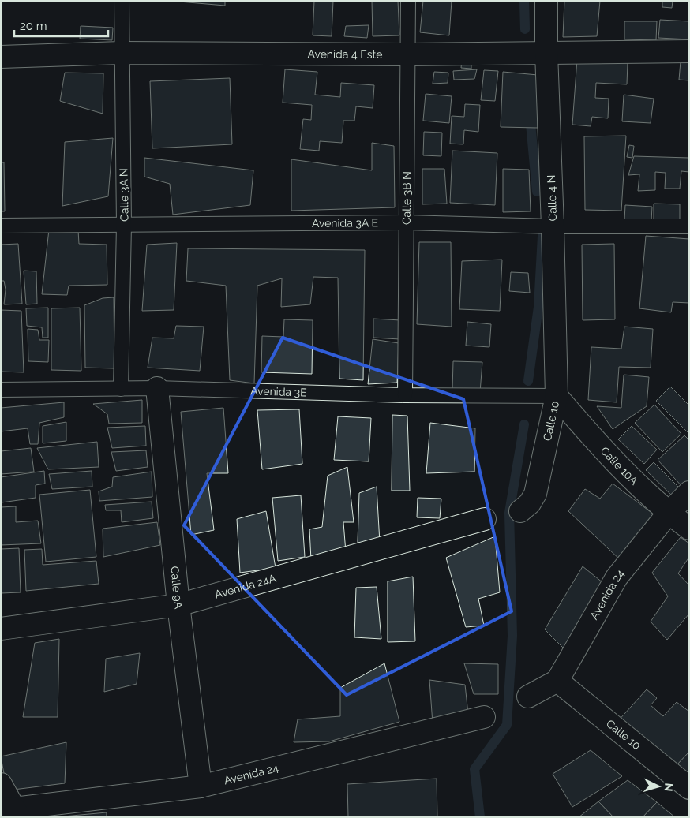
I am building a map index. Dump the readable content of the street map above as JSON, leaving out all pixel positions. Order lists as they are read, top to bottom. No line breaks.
{"streets":{"street":["Avenida 4 Este","Calle 4 N","Calle 10","Calle 10A","Avenida 24A","Calle 9A","Avenida 24"],"lane":["Calle 3A N","Calle 3B N","Avenida 3A E","Avenida 3E"]},"crossings":[["Avenida 4 Este","Calle 3A N"],["Avenida 4 Este","Calle 3B N"],["Avenida 4 Este","Calle 4 N"],["Calle 3A N","Avenida 3A E"],["Calle 3A N","Avenida 3E"],["Calle 3B N","Avenida 3A E"],["Calle 3B N","Avenida 3E"],["Calle 4 N","Avenida 3A E"],["Calle 4 N","Avenida 3E"],["Calle 4 N","Calle 10"],["Calle 4 N","Calle 10A"],["Avenida 3E","Calle 10"],["Avenida 3E","Calle 10A"],["Avenida 3E","Calle 9A"],["Calle 10","Calle 10A"],["Calle 10","Avenida 24"],["Calle 10A","Avenida 24"],["Avenida 24A","Calle 9A"],["Calle 9A","Avenida 24"]],"scale_bar":"20 m","north":"right"}
